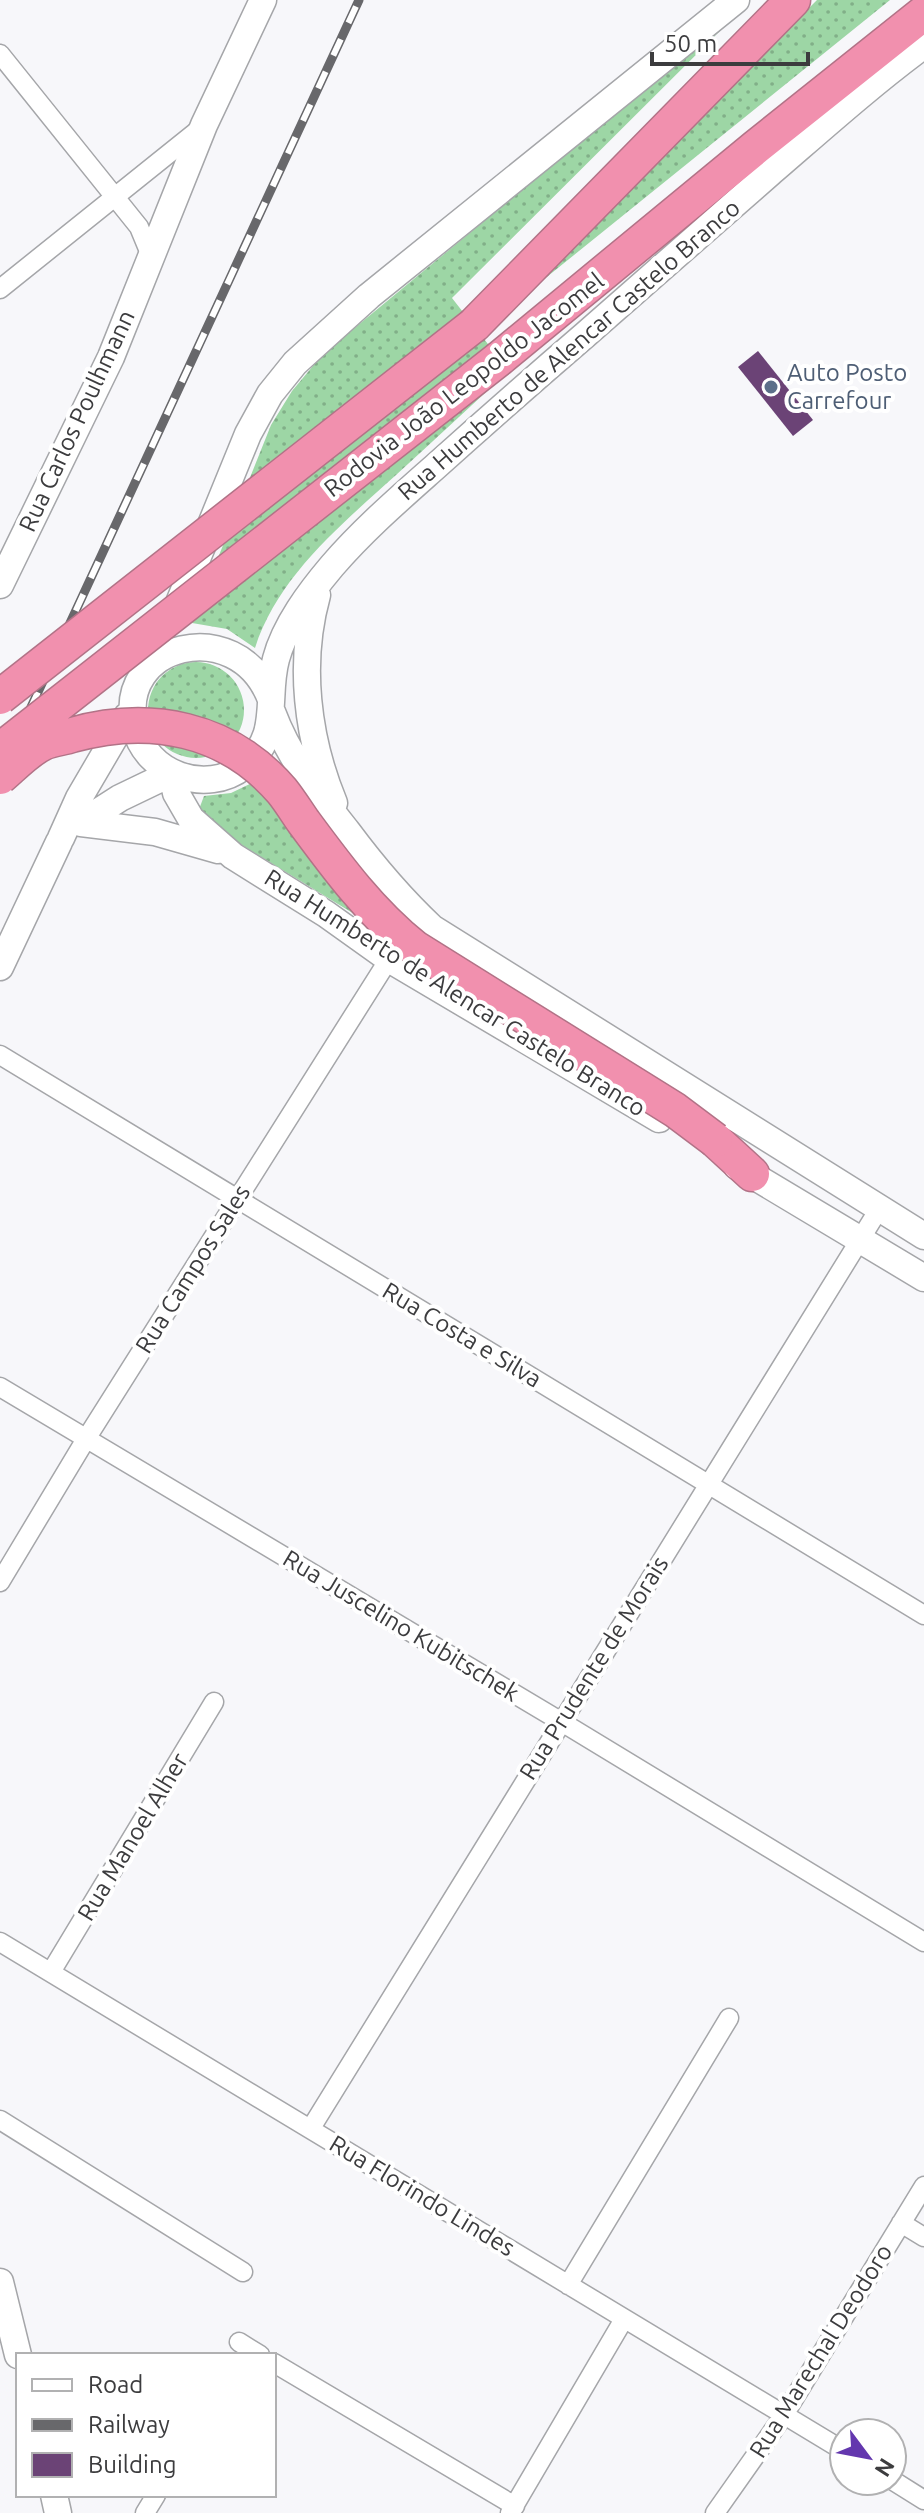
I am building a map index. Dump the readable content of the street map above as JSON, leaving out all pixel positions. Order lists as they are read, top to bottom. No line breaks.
{"streets":{"highway":["Rodovia João Leopoldo Jacomel"],"main road":["Rua Humberto de Alencar Castelo Branco","Rua Carlos Poulhmann"],"street":["Rua Campos Sales","Rua Costa e Silva","Rua Juscelino Kubitschek","Rua Prudente de Morais","Rua Manoel Alher","Rua Florindo Lindes","Rua Marechal Deodoro"]},"crossings":[["Rua Humberto de Alencar Castelo Branco","Rua Campos Sales"],["Rua Humberto de Alencar Castelo Branco","Rua Prudente de Morais"],["Rua Campos Sales","Rua Costa e Silva"],["Rua Campos Sales","Rua Juscelino Kubitschek"],["Rua Costa e Silva","Rua Prudente de Morais"],["Rua Juscelino Kubitschek","Rua Prudente de Morais"],["Rua Prudente de Morais","Rua Florindo Lindes"],["Rua Manoel Alher","Rua Florindo Lindes"],["Rua Florindo Lindes","Rua Marechal Deodoro"]],"places":["Auto Posto Carrefour"],"legend":["Road","Railway","Building"],"scale_bar":"50 m","north":"bottom right"}
